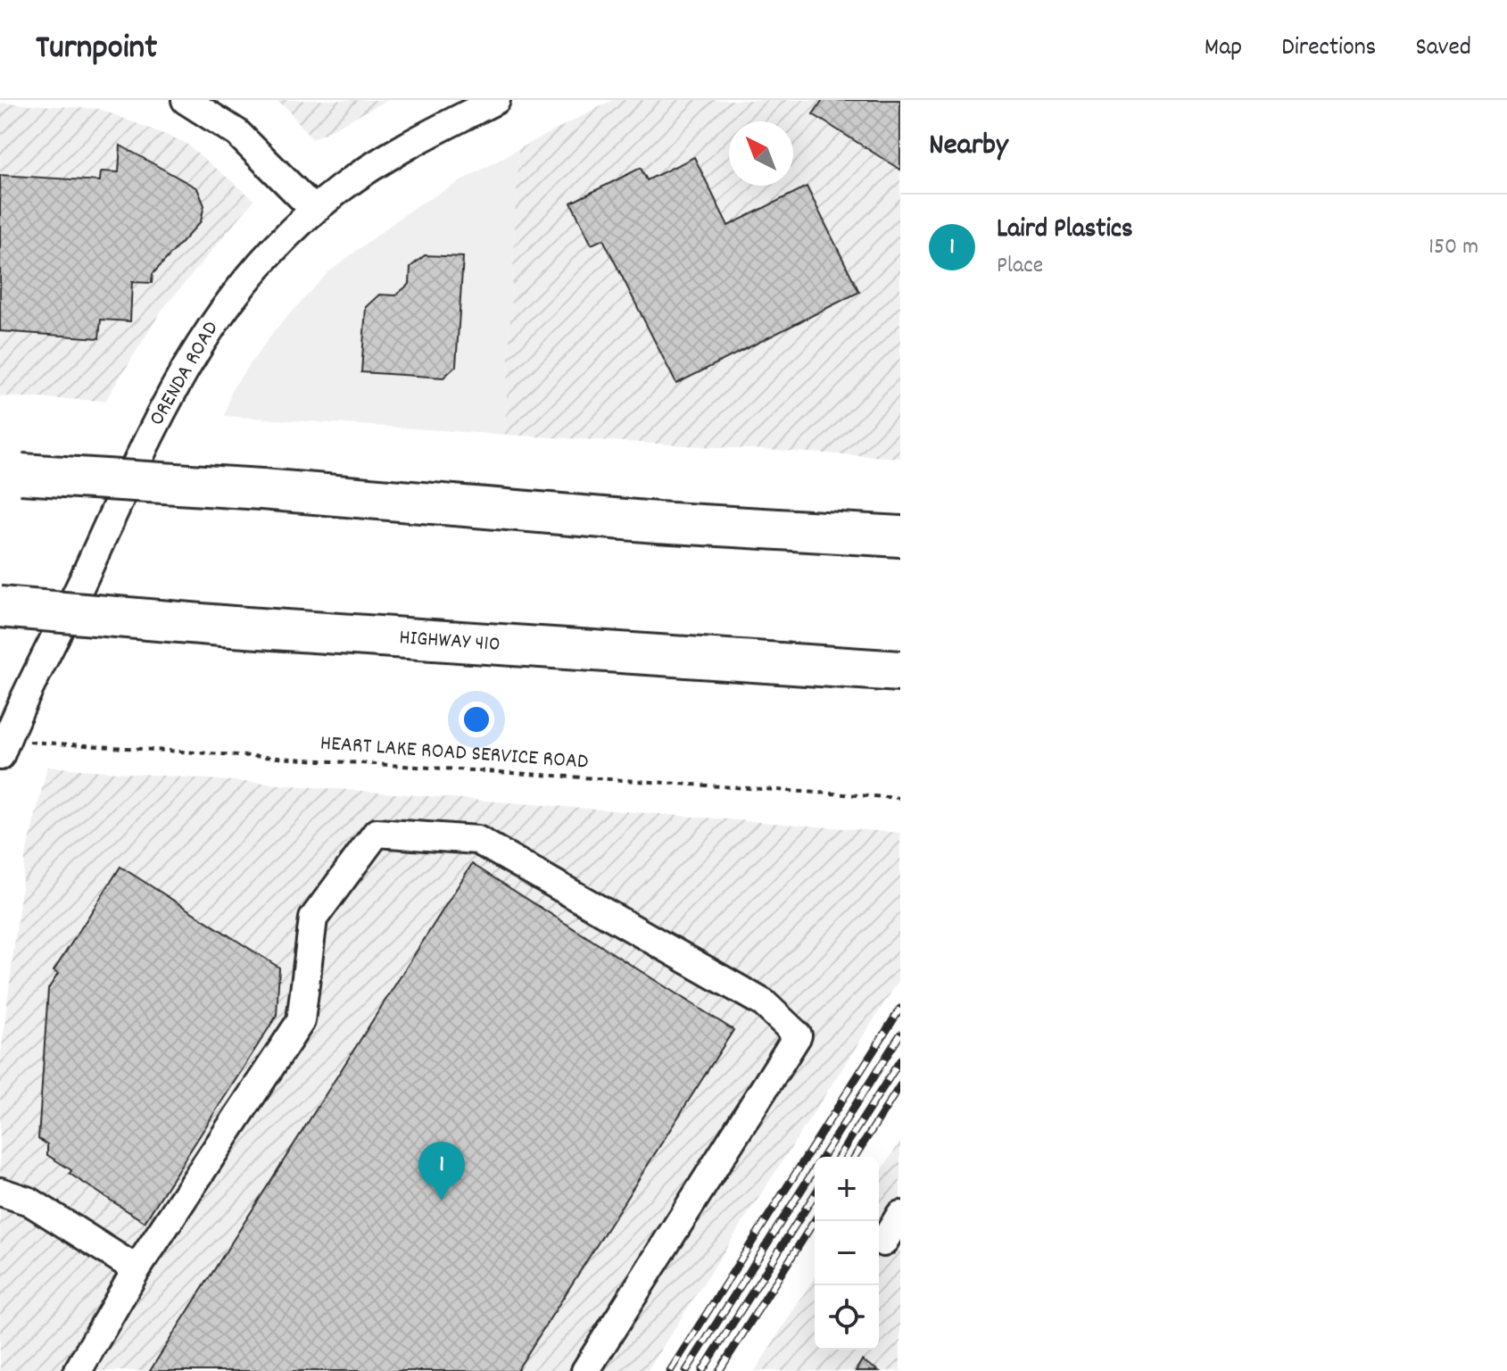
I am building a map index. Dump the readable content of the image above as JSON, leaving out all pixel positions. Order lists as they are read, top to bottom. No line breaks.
{"streets":{"highway":["HIGHWAY 410"],"street":["ORENDA ROAD"],"path":["HEART LAKE ROAD SERVICE ROAD"]},"crossings":[["ORENDA ROAD","HEART LAKE ROAD SERVICE ROAD"]],"north":"top left","page":{"header":"Turnpoint","nav":["Map","Directions","Saved"],"heading":"Nearby","list":[{"mark":"1","name":"Laird Plastics","note":"Place","value":"150 m"}],"pins":"1","map_buttons":["+","−"]}}
